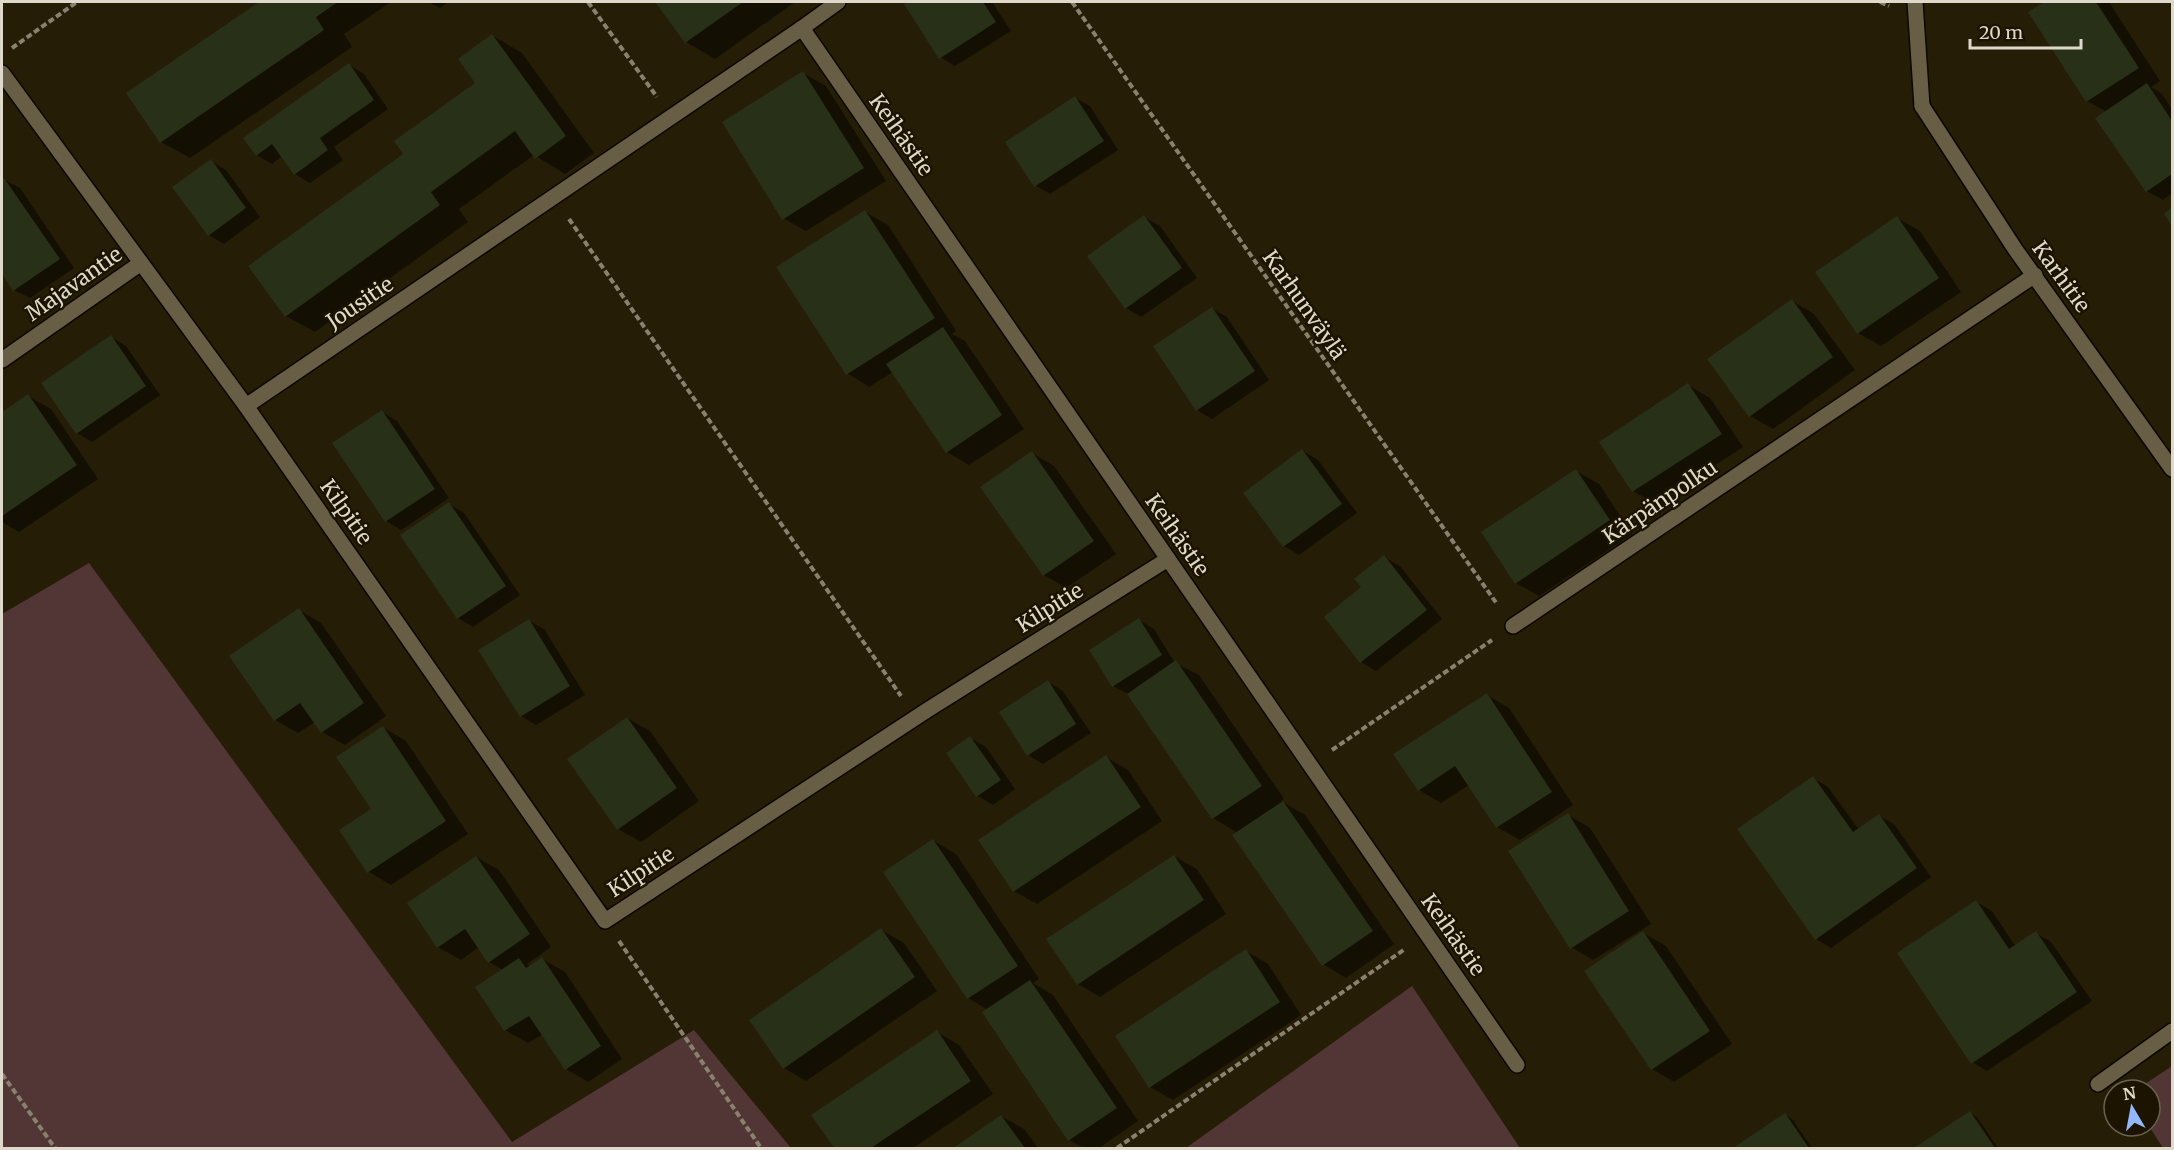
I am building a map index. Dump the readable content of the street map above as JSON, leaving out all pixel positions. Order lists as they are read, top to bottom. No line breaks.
{"streets":{"street":["Keihästie","Karhitie","Majavantie","Jousitie","Kärpänpolku","Kilpitie"],"path":["Karhunväylä"]},"crossings":[["Keihästie","Jousitie"],["Keihästie","Kilpitie"],["Karhitie","Kärpänpolku"],["Jousitie","Kilpitie"],["Karhunväylä","Kärpänpolku"]],"scale_bar":"20 m","north":"top"}
